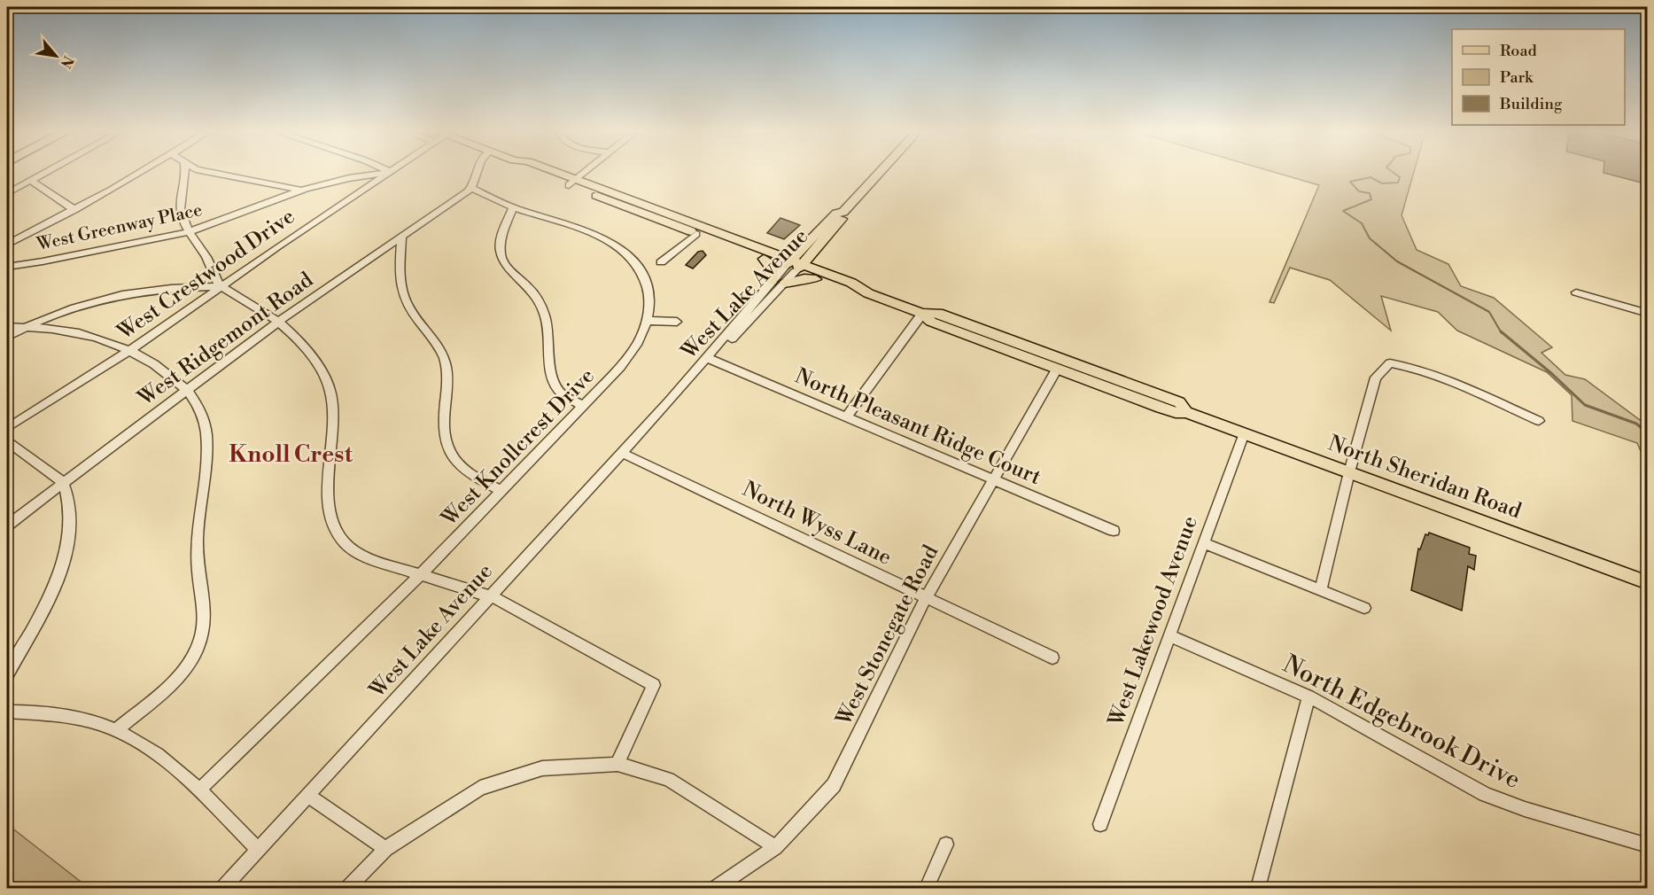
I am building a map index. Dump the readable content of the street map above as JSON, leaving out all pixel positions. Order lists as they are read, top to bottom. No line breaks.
{"streets":{"main road":["West Lake Avenue","North Sheridan Road"],"street":["West Greenway Place","West Crestwood Drive","West Ridgemont Road","North Pleasant Ridge Court","West Knollcrest Drive","North Wyss Lane","West Lakewood Avenue","West Stonegate Road","North Edgebrook Drive"]},"crossings":[["West Lake Avenue","North Pleasant Ridge Court"],["West Lake Avenue","North Sheridan Road"],["West Lake Avenue","North Wyss Lane"],["West Ridgemont Road","West Knollcrest Drive"],["North Pleasant Ridge Court","West Stonegate Road"],["North Sheridan Road","West Lakewood Avenue"],["North Sheridan Road","West Stonegate Road"],["North Wyss Lane","West Stonegate Road"],["West Lakewood Avenue","North Edgebrook Drive"]],"districts":["Knoll Crest"],"legend":["Road","Park","Building"],"north":"bottom right"}
